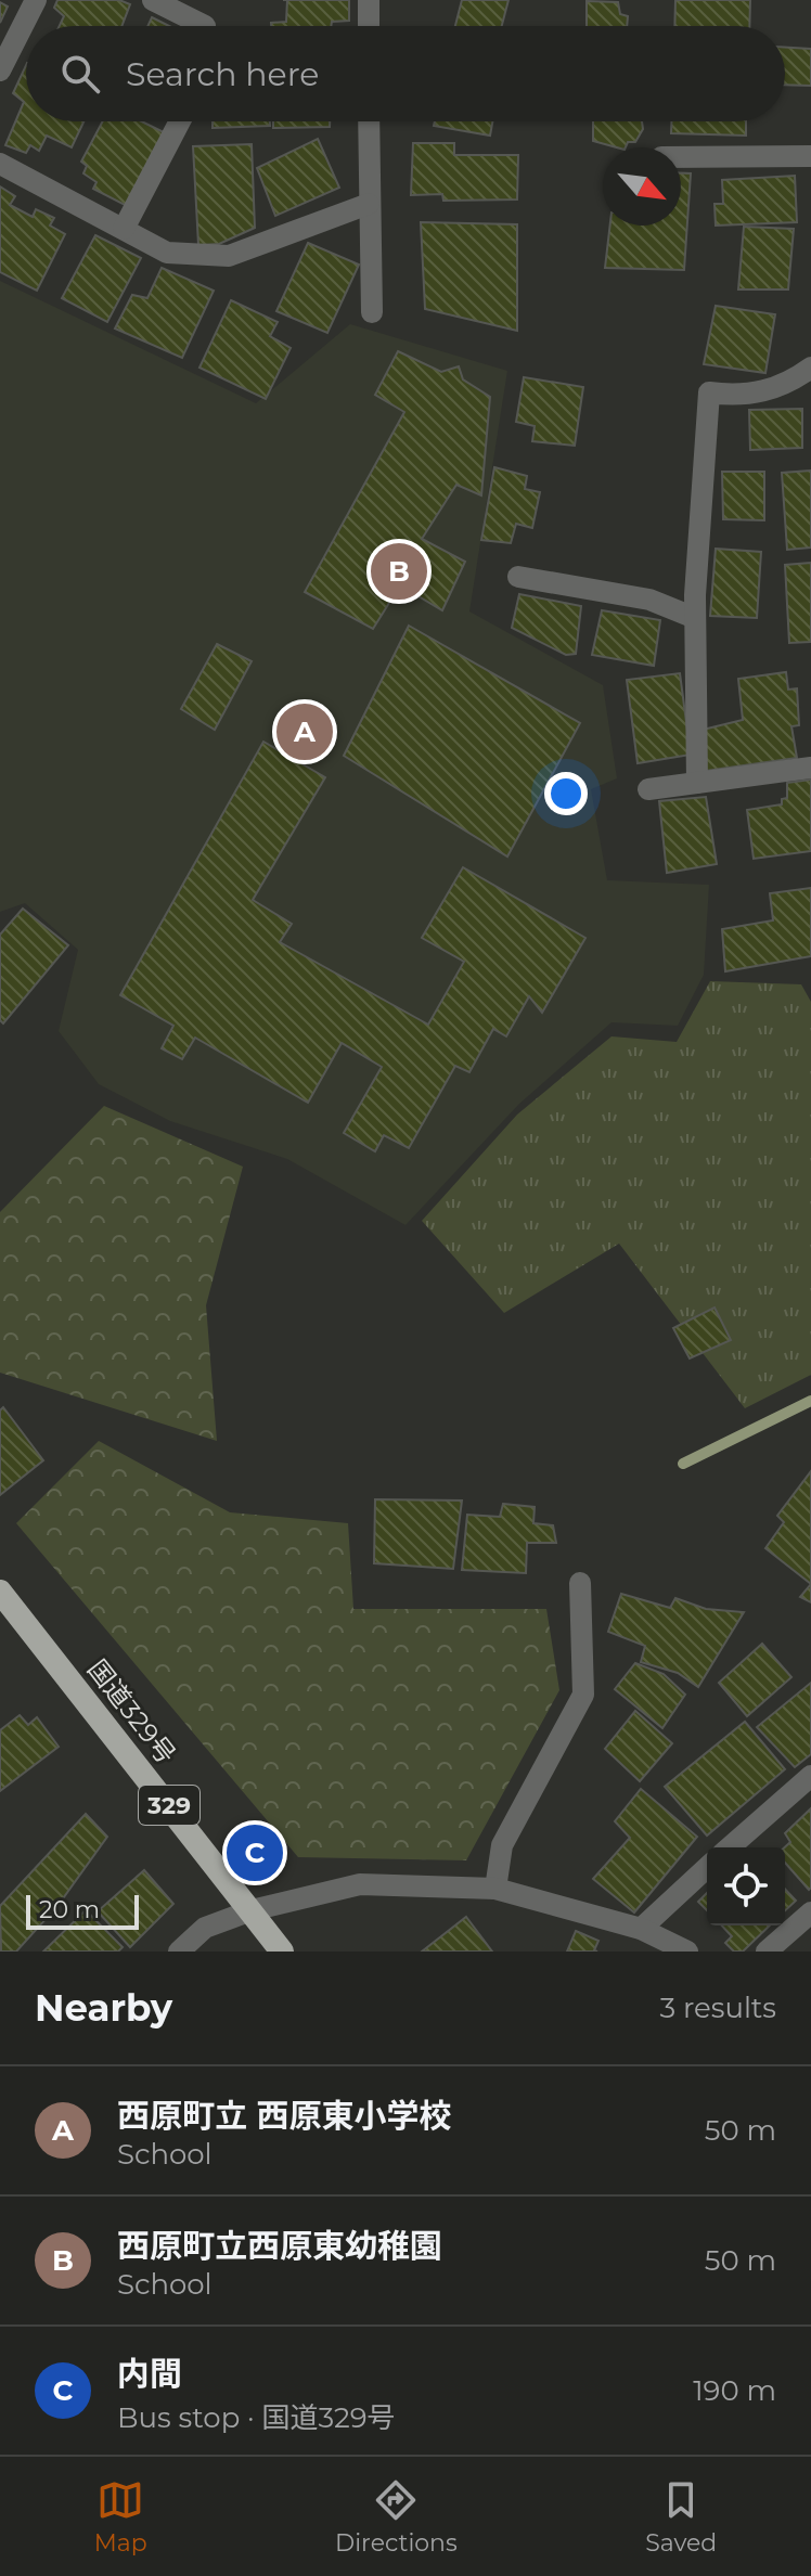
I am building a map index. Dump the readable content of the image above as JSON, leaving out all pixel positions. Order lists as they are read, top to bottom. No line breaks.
{"streets":{"highway":["国道329号","329"]},"scale_bar":"20 m","north":"bottom right","page":{"search":"Search here","pins":["B","A","C"],"scale":"20 m","heading":["Nearby","3 results"],"list":[{"mark":"A","name":"西原町立 西原東小学校","note":"School","value":"50 m"},{"mark":"B","name":"西原町立西原東幼稚園","note":"School","value":"50 m"},{"mark":"C","name":"内間","note":"Bus stop · 国道329号","value":"190 m"}],"nav":["Map","Directions","Saved"]}}
